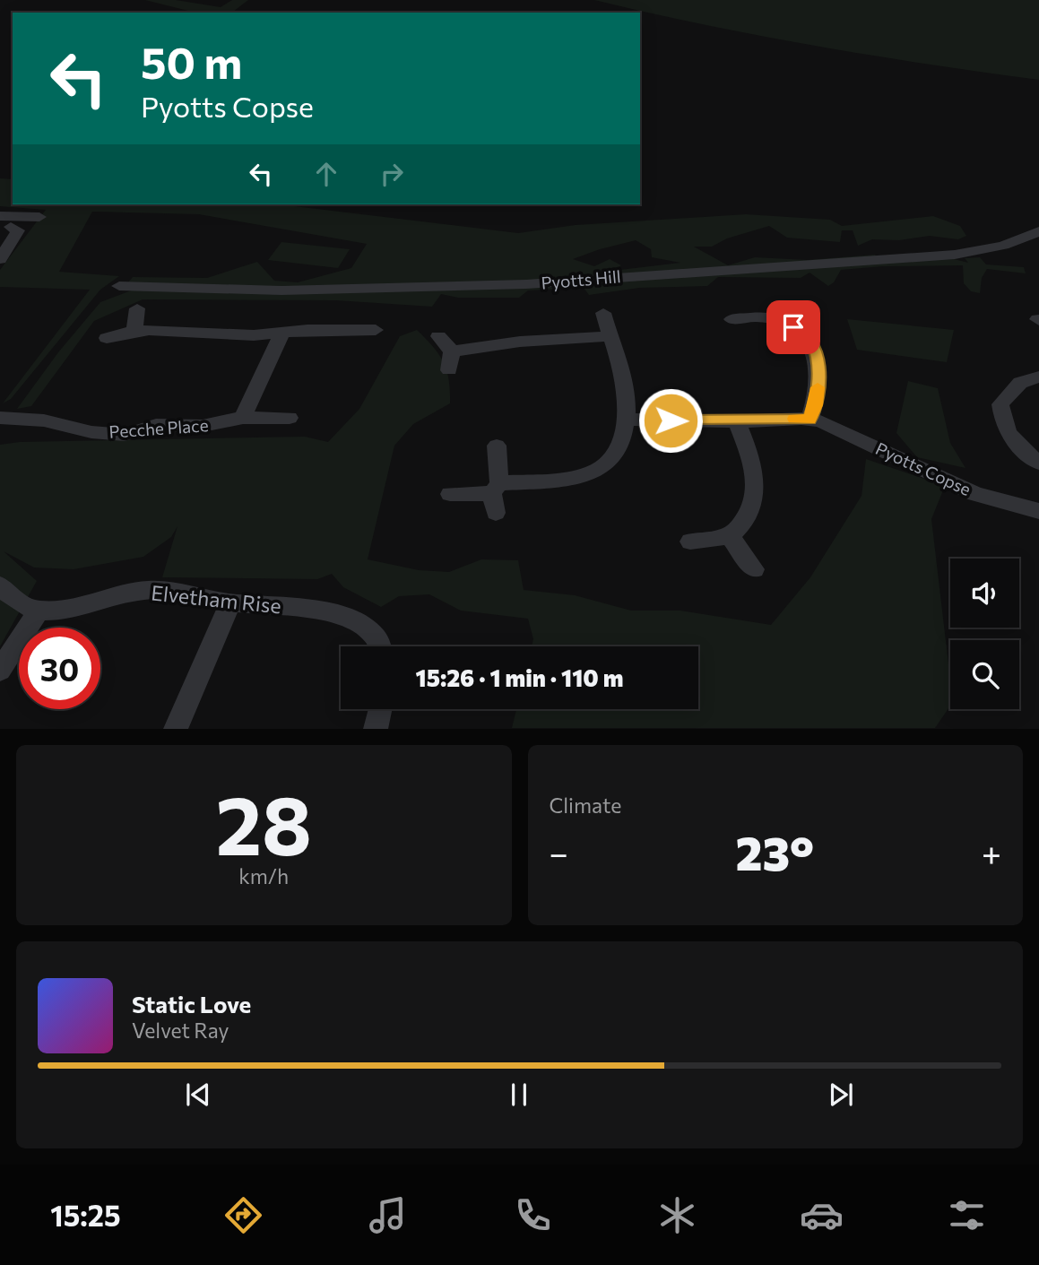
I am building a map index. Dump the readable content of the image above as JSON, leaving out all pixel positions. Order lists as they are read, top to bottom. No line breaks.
{"streets":{"street":["Pyotts Hill","Pecche Place","Pyotts Copse","Elvetham Rise"]},"page":{"turn":["50 m","Pyotts Copse"],"limit":"30","trip":"15:26 · 1 min · 110 m","tile":[["28","km/h"],"Climate"],"heat":["−","23°","+"],"song":["Static Love","Velvet Ray"],"tabs":"15:25"}}
